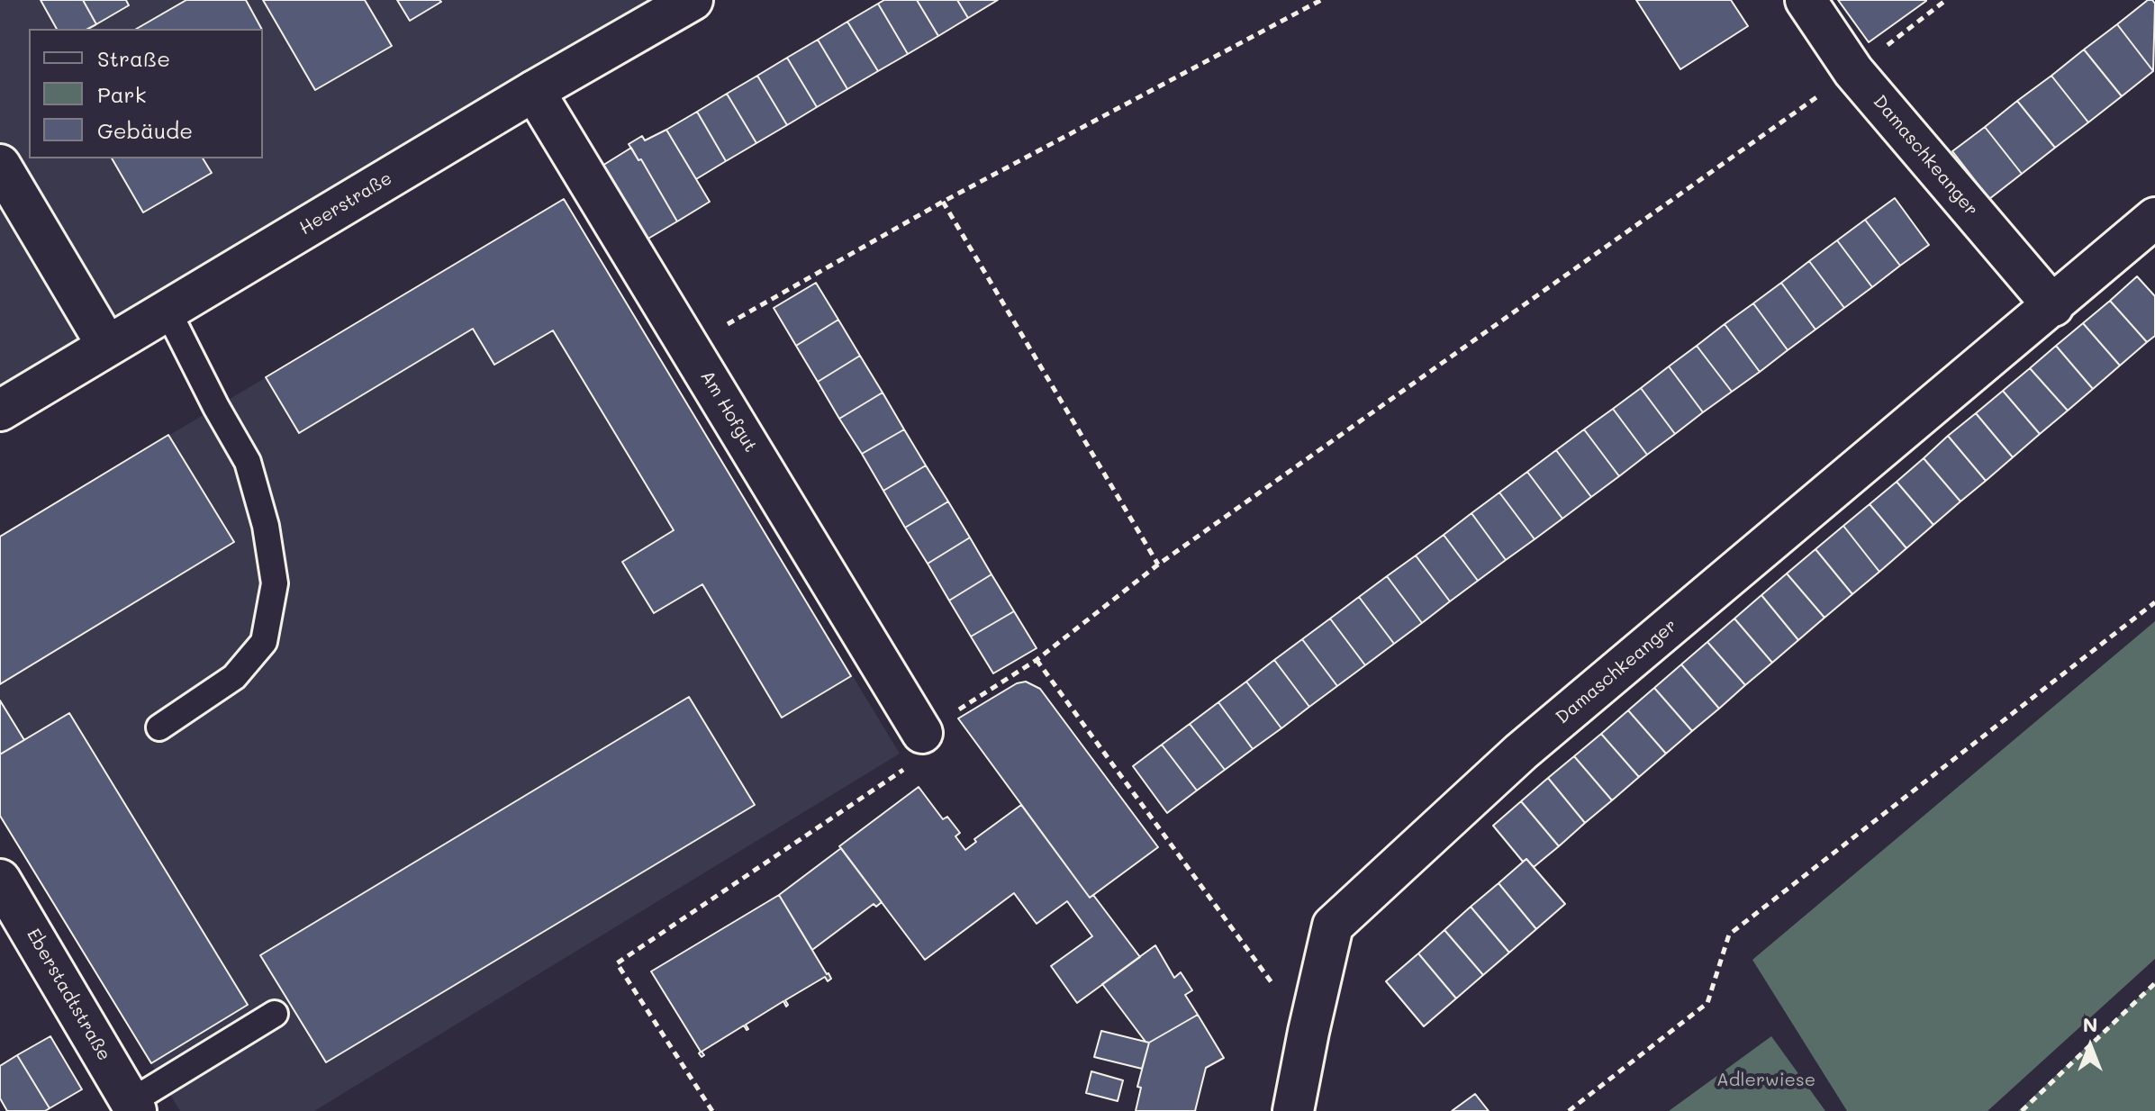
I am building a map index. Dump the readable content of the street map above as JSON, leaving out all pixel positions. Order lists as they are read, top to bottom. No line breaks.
{"streets":{"street":["Damaschkeanger","Heerstraße","Am Hofgut","Eberstadtstraße"]},"crossings":[["Heerstraße","Am Hofgut"]],"parks":["Adlerwiese"],"legend":["Straße","Park","Gebäude"],"north":"top"}
